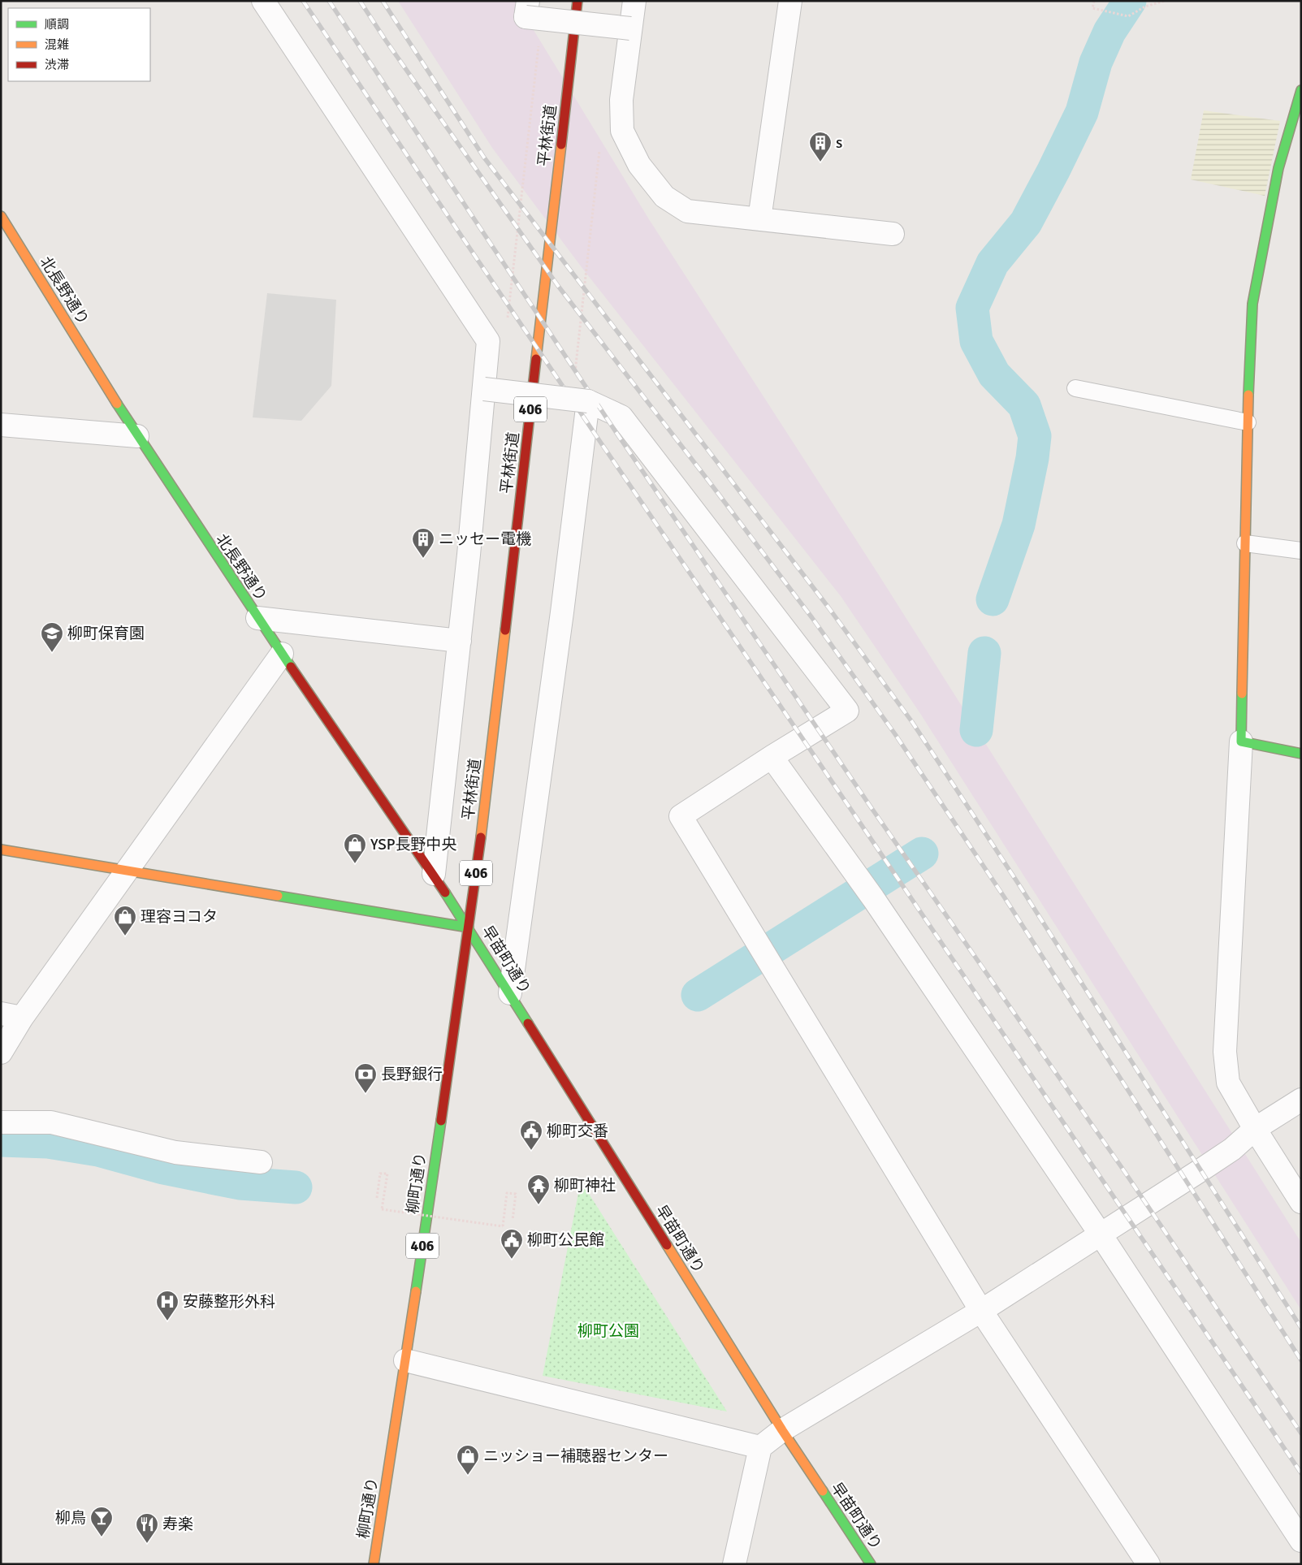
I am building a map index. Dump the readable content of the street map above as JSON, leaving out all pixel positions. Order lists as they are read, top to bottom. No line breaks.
{"streets":{"main road":["平林街道","北長野通り","406","早苗町通り","柳町通り"]},"crossings":[["平林街道","北長野通り"],["平林街道","早苗町通り"],["平林街道","柳町通り"],["北長野通り","早苗町通り"],["北長野通り","柳町通り"],["早苗町通り","柳町通り"]],"parks":["柳町公園"],"places":{"building":["s","ニッセー電機"],"school or university":["柳町保育園"],"shop":["YSP長野中央","理容ヨコタ","ニッショー補聴器センター"],"bank":["長野銀行"],"public building":["柳町交番","柳町公民館"],"temple":["柳町神社"],"hospital":["安藤整形外科"],"bar":["柳鳥"],"restaurant":["寿楽"]},"legend":["順調","混雑","渋滞"]}
